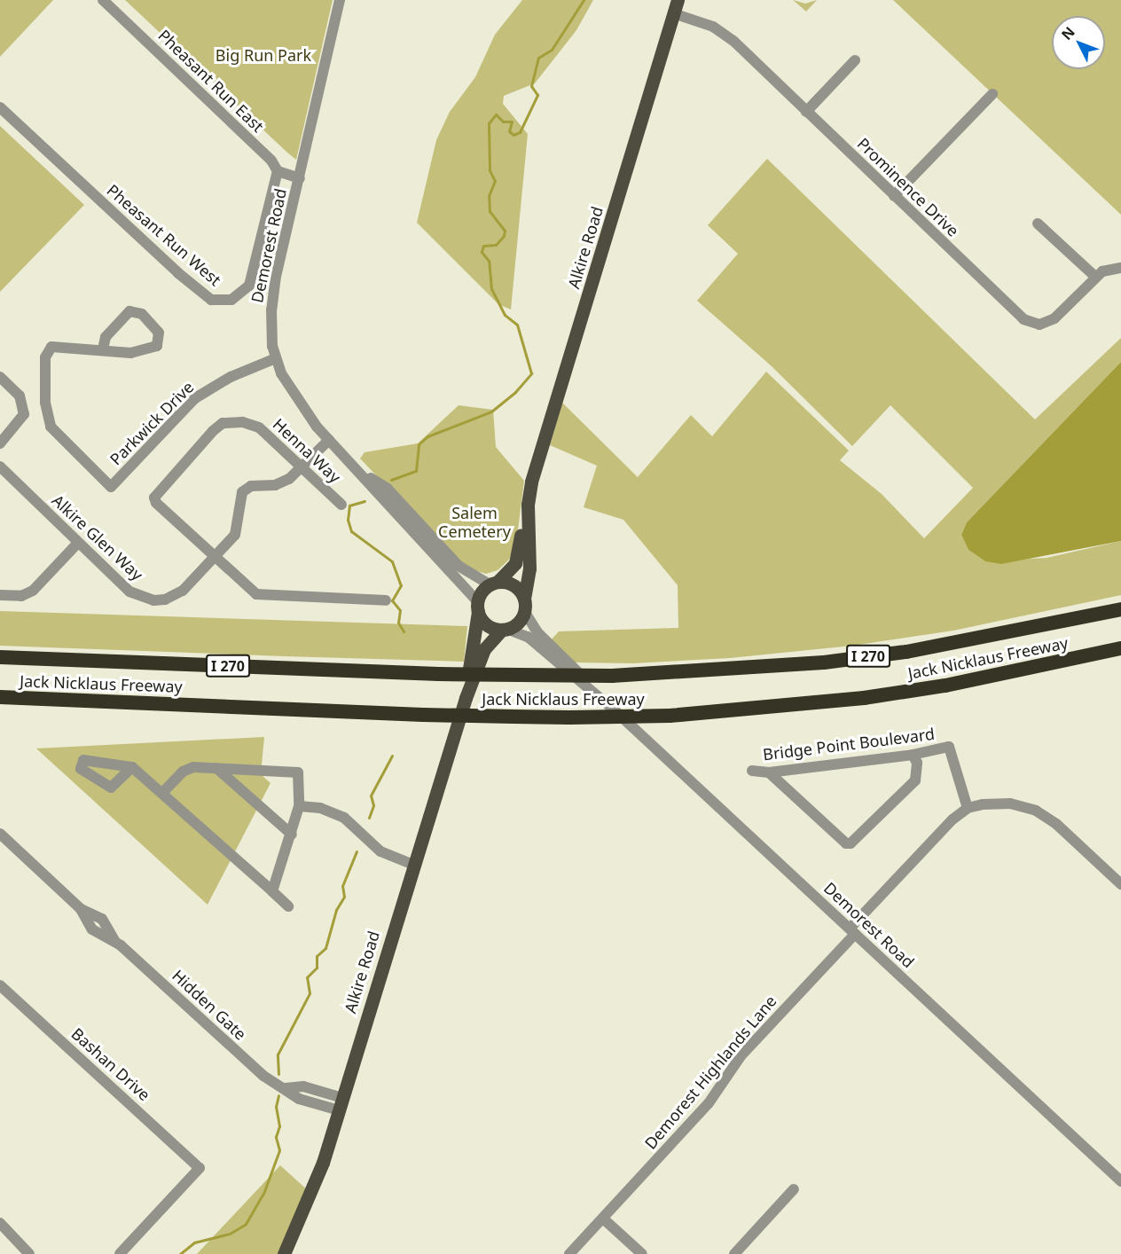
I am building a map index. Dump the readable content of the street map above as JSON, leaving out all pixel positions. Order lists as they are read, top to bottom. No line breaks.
{"streets":{"highway":["I 270","Jack Nicklaus Freeway"],"main road":["Alkire Road"],"street":["Pheasant Run East","Prominence Drive","Pheasant Run West","Demorest Road","Parkwick Drive","Henna Way","Alkire Glen Way","Bridge Point Boulevard","Hidden Gate","Bashan Drive","Demorest Highlands Lane"]},"crossings":[["Pheasant Run East","Pheasant Run West"],["Prominence Drive","Alkire Road"],["Demorest Road","Alkire Road"],["Demorest Road","Parkwick Drive"],["Demorest Road","Alkire Glen Way"],["Demorest Road","Demorest Highlands Lane"],["Alkire Road","Hidden Gate"],["Henna Way","Alkire Glen Way"],["Bridge Point Boulevard","Demorest Highlands Lane"]],"parks":["Big Run Park","Salem Cemetery"],"north":"top left"}
